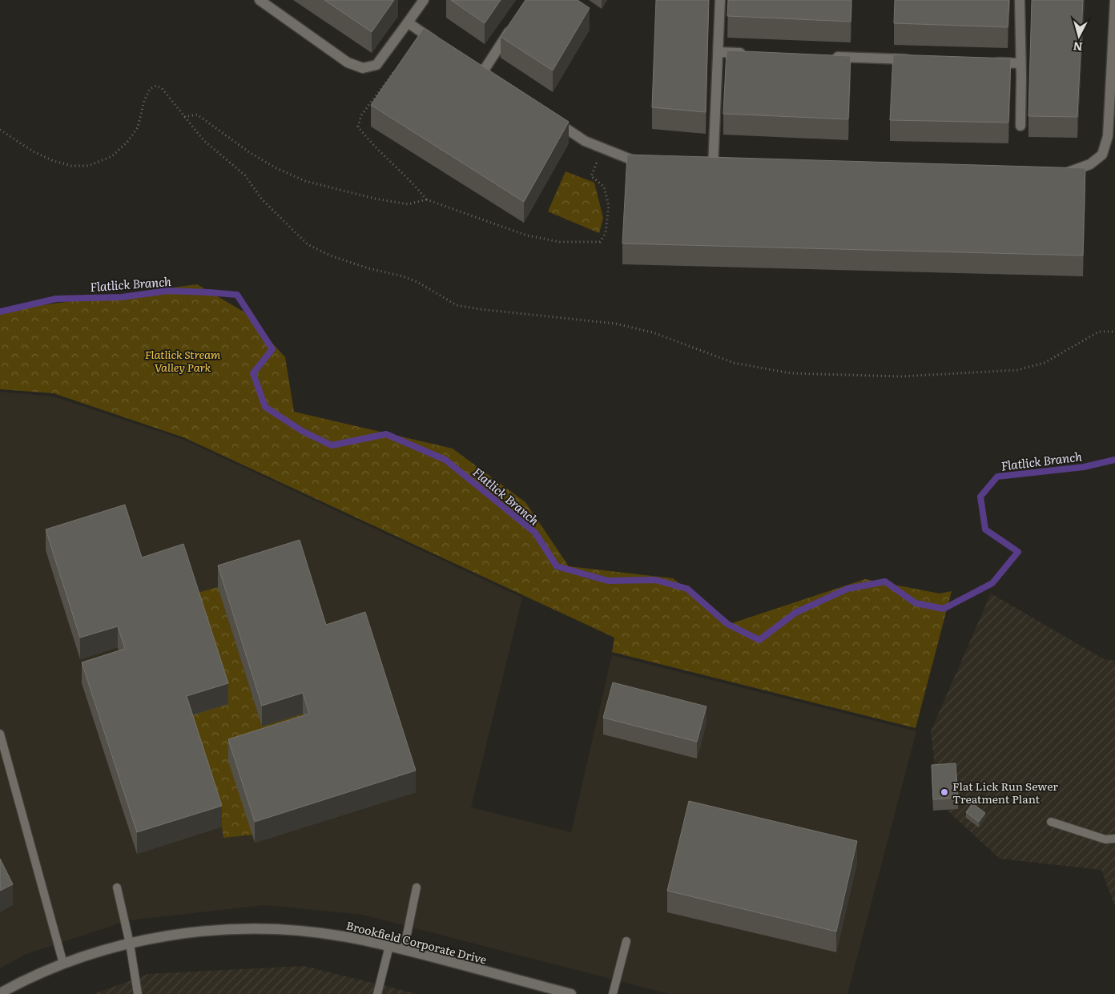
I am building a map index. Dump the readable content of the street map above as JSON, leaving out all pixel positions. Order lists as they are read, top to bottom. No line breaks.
{"streets":{"street":["Brookfield Corporate Drive"]},"water":["Flatlick Branch"],"parks":["Flatlick Stream Valley Park"],"places":["Flat Lick Run Sewer Treatment Plant"],"north":"bottom"}
